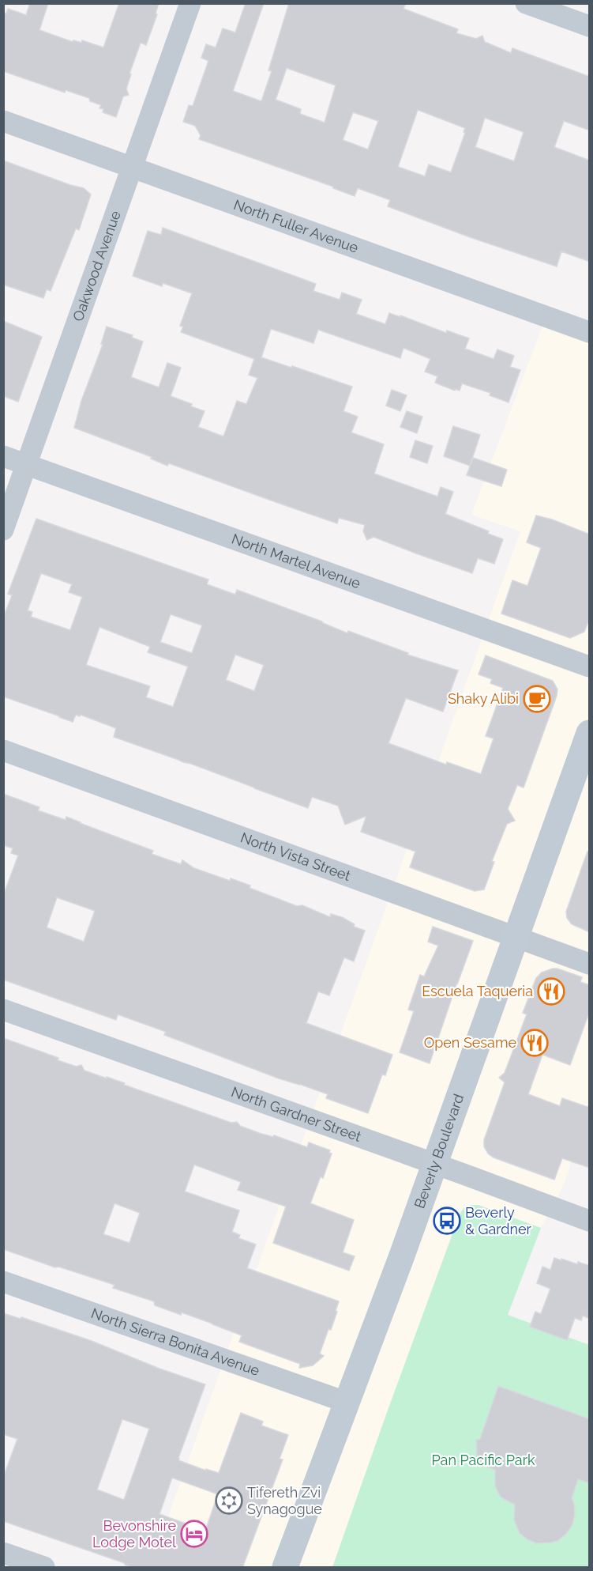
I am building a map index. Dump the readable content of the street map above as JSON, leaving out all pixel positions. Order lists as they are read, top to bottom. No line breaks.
{"streets":{"main road":["Beverly Boulevard"],"street":["North Fuller Avenue","Oakwood Avenue","North Martel Avenue","North Vista Street","North Gardner Street","North Sierra Bonita Avenue"]},"crossings":[["North Fuller Avenue","Oakwood Avenue"],["Oakwood Avenue","North Martel Avenue"],["North Vista Street","Beverly Boulevard"],["North Gardner Street","Beverly Boulevard"],["Beverly Boulevard","North Sierra Bonita Avenue"]],"parks":["Pan Pacific Park"],"places":{"cafe":["Shaky Alibi"],"restaurant":["Escuela Taqueria","Open Sesame"],"bus stop":["Beverly & Gardner"],"synagogue":["Tifereth Zvi Synagogue"],"hotel":["Bevonshire Lodge Motel"]}}
